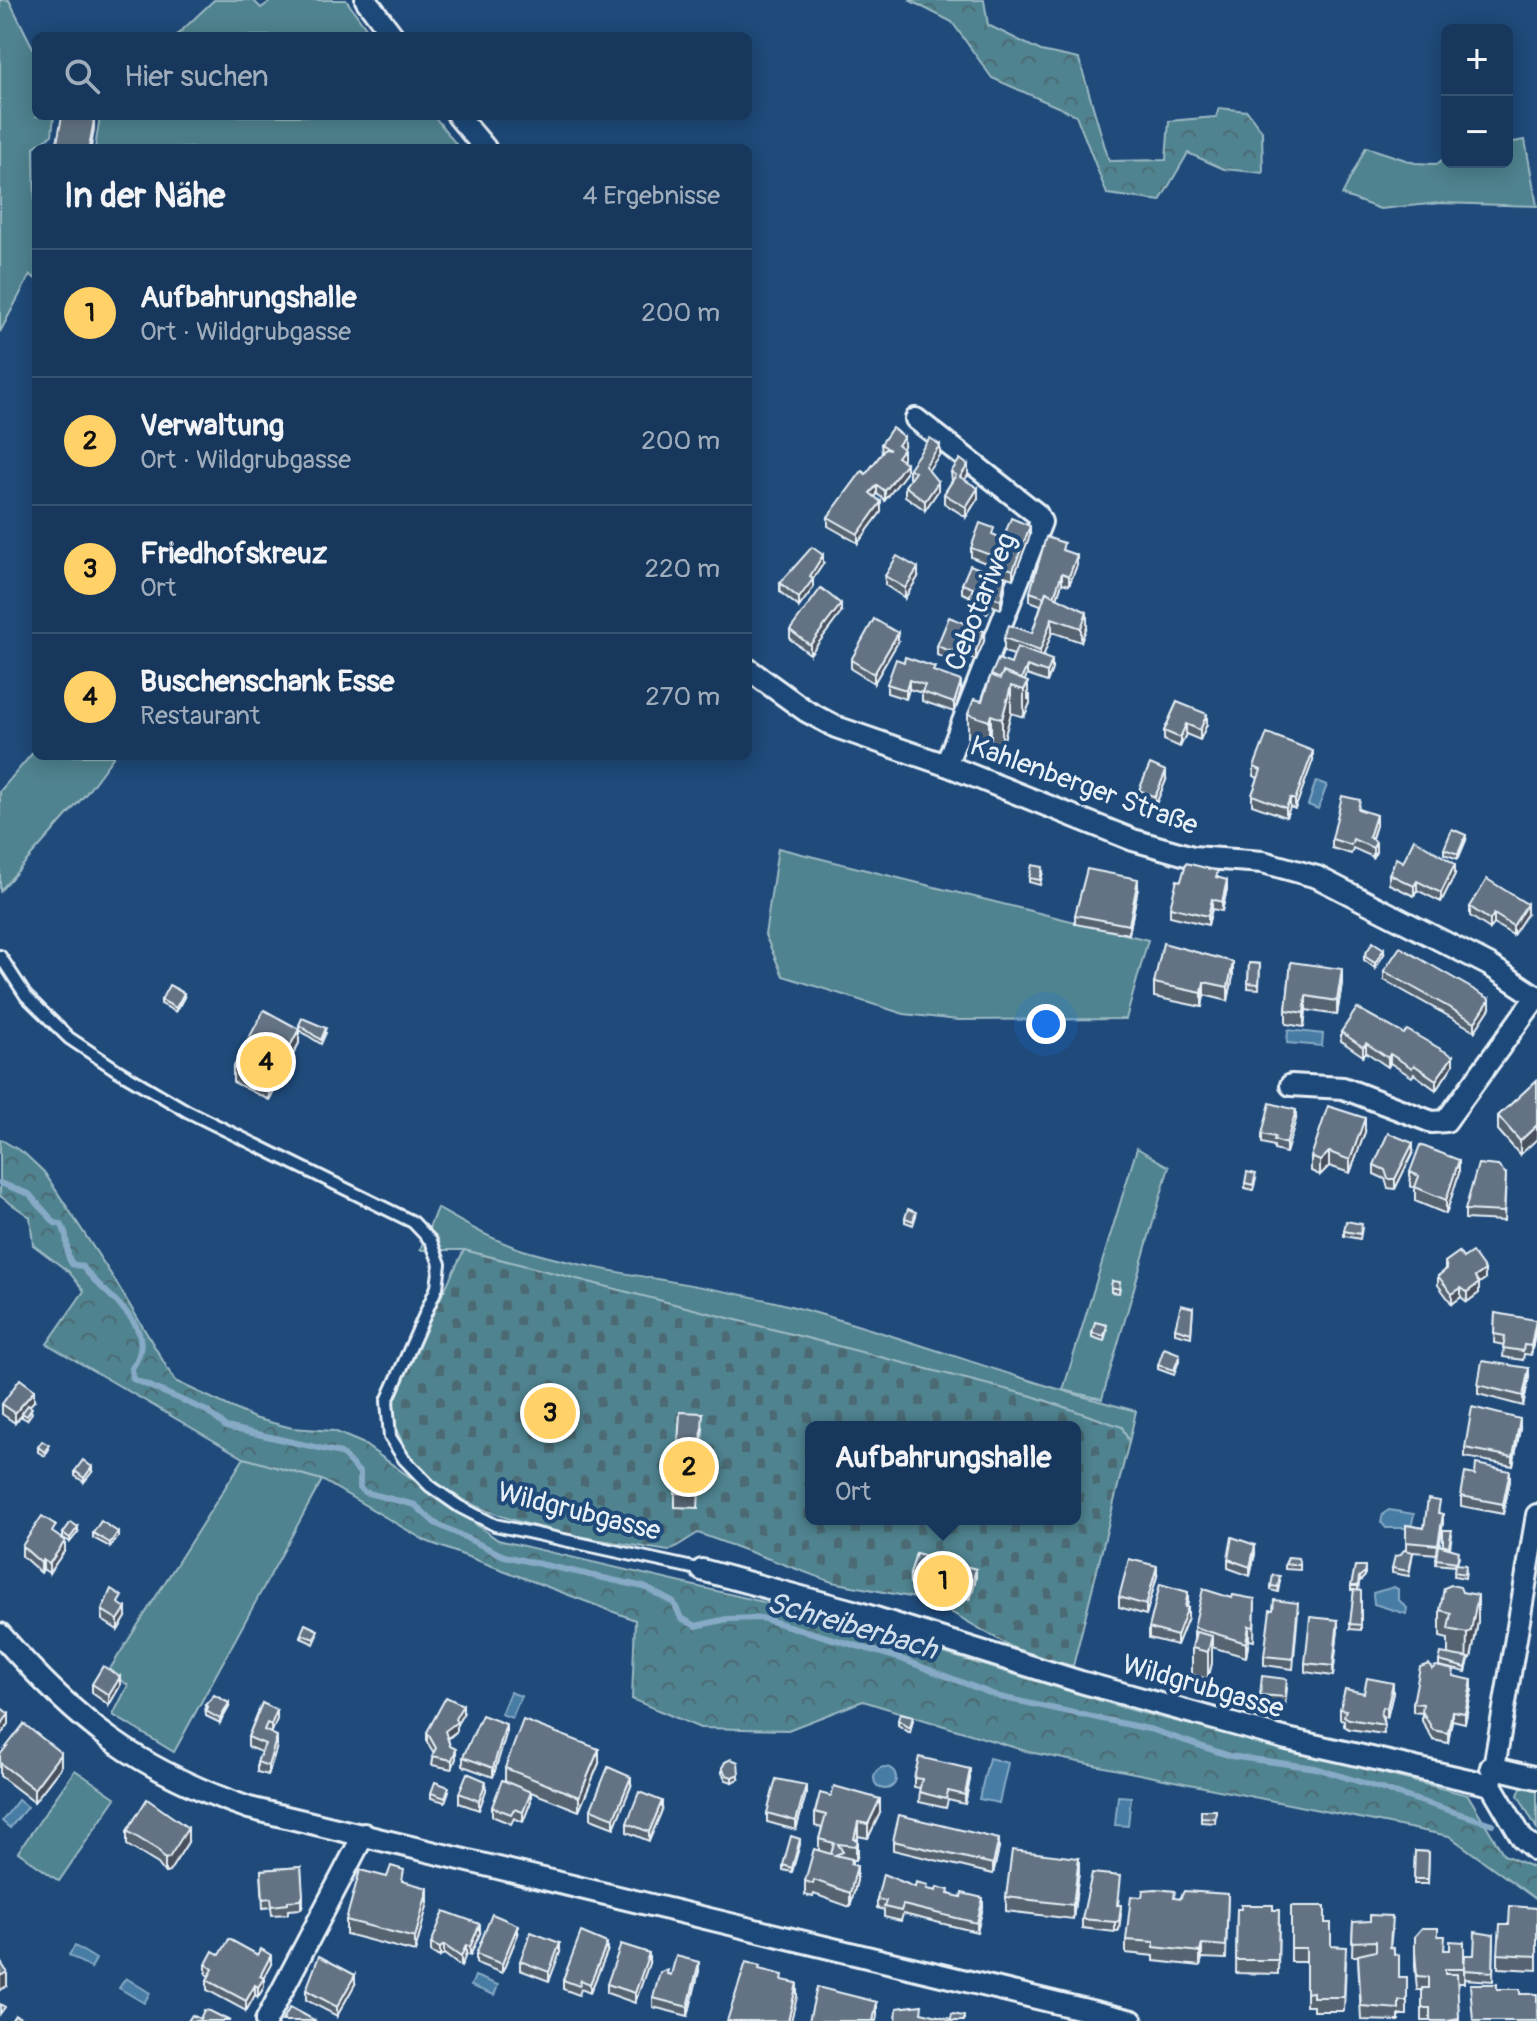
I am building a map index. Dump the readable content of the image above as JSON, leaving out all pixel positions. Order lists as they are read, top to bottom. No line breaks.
{"streets":{"street":["Cebotariweg","Kahlenberger Straße","Wildgrubgasse"]},"crossings":[["Cebotariweg","Kahlenberger Straße"]],"water":["Schreiberbach"],"page":{"map_buttons":["+","−"],"search":"Hier suchen","heading":["In der Nähe","4 Ergebnisse"],"list":[{"mark":"1","name":"Aufbahrungshalle","note":"Ort · Wildgrubgasse","value":"200 m"},{"mark":"2","name":"Verwaltung","note":"Ort · Wildgrubgasse","value":"200 m"},{"mark":"3","name":"Friedhofskreuz","note":"Ort","value":"220 m"},{"mark":"4","name":"Buschenschank Esse","note":"Restaurant","value":"270 m"}],"pins":["4","3","2","1"],"popup":["Aufbahrungshalle","Ort"]}}
